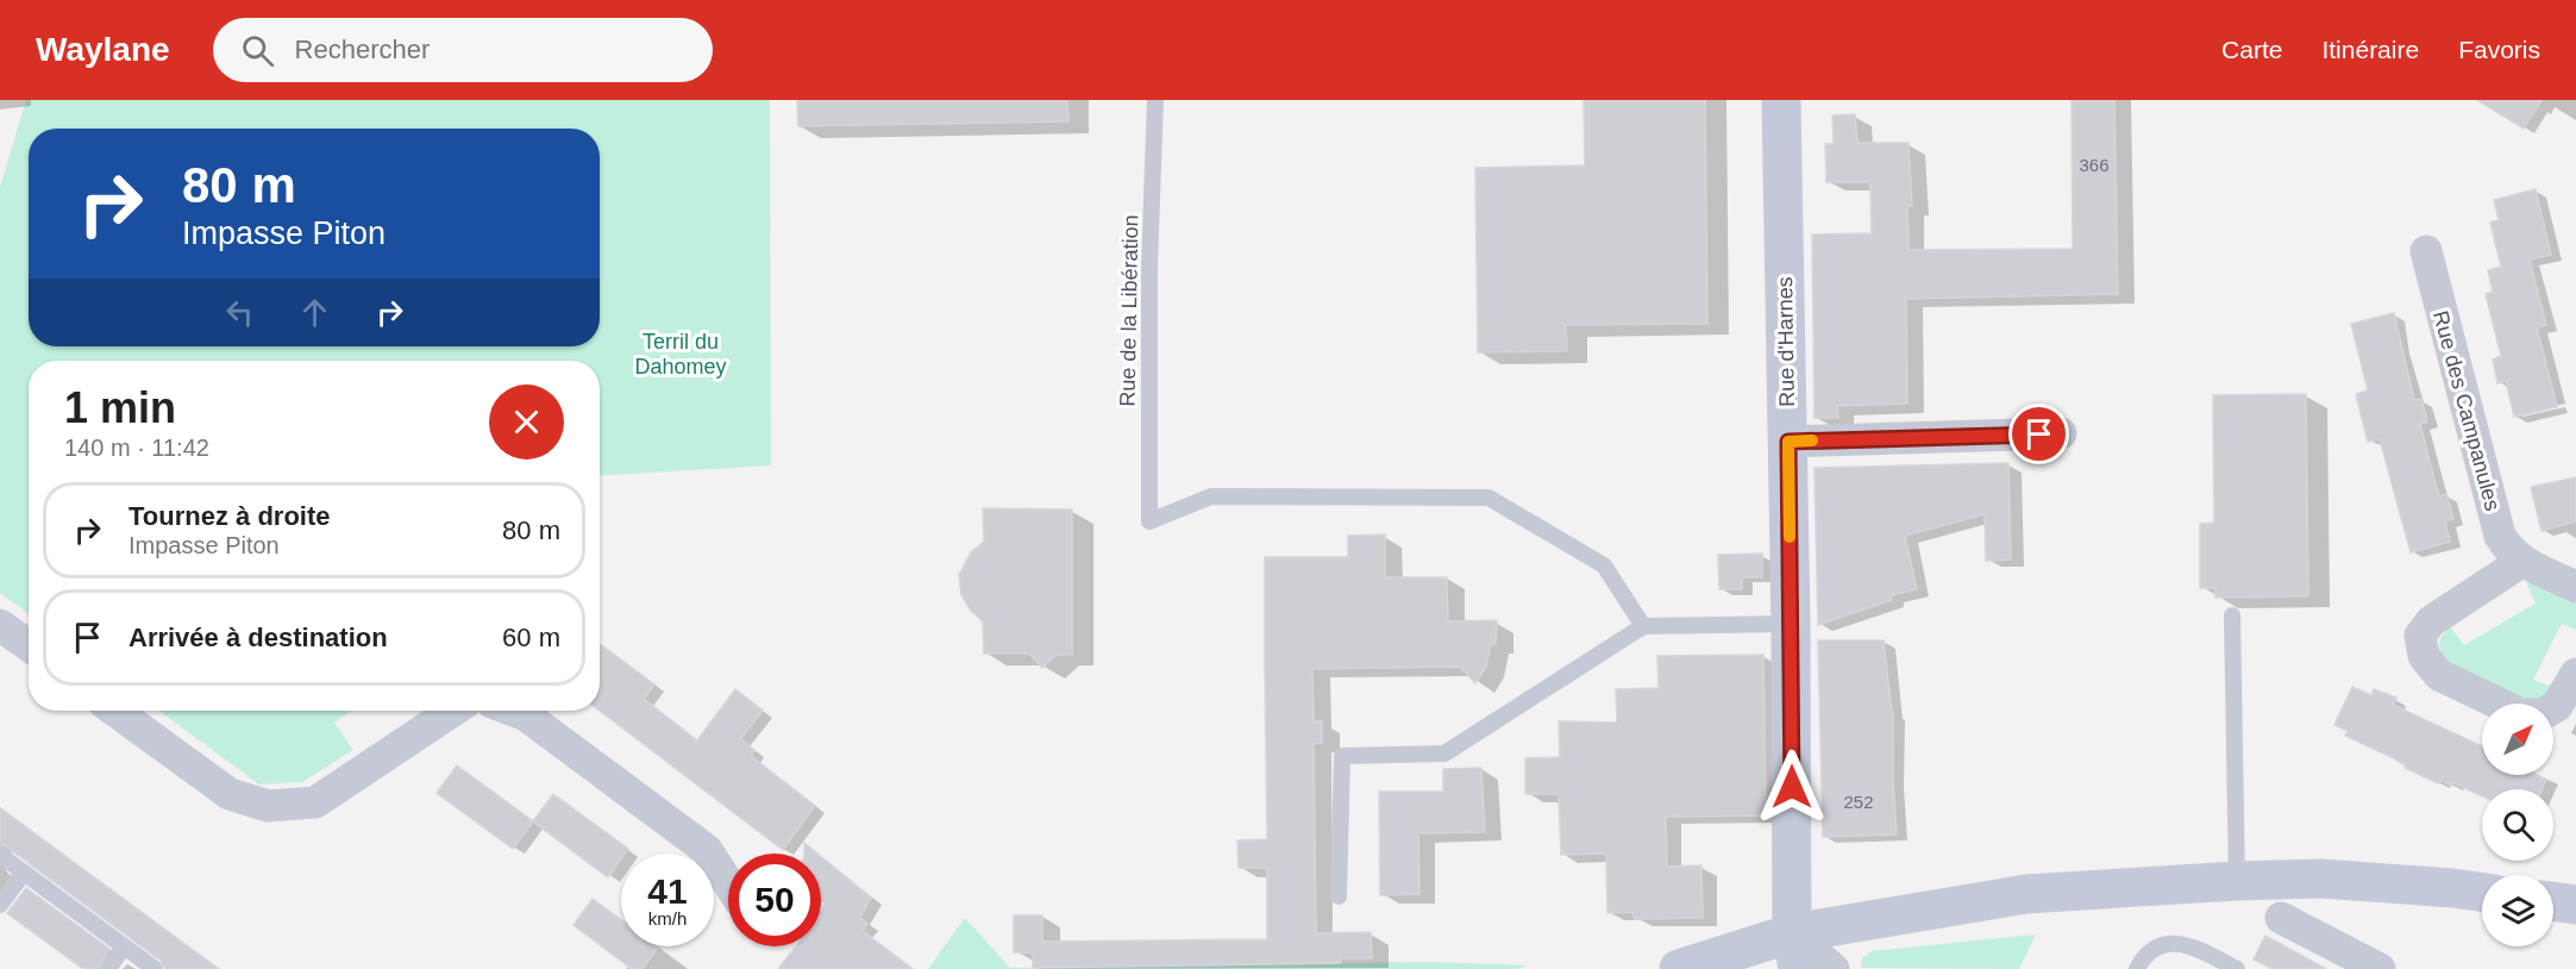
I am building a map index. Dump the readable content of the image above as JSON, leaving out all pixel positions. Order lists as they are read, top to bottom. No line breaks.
{"streets":{"main road":["Rue d'Harnes"],"street":["Rue des Campanules"],"lane":["Rue de la Libération"]},"parks":["Terril du Dahomey"],"house_numbers":["366","252"],"north":"top right","page":{"header":"Waylane","search":"Rechercher","nav":["Carte","Itinéraire","Favoris"],"turn":["80 m","Impasse Piton"],"heading":["1 min","140 m · 11:42"],"list":[{"name":"Tournez à droite","note":"Impasse Piton","value":"80 m"},{"name":"Arrivée à destination","value":"60 m"}],"speed":"41 km/h","limit":"50"}}
